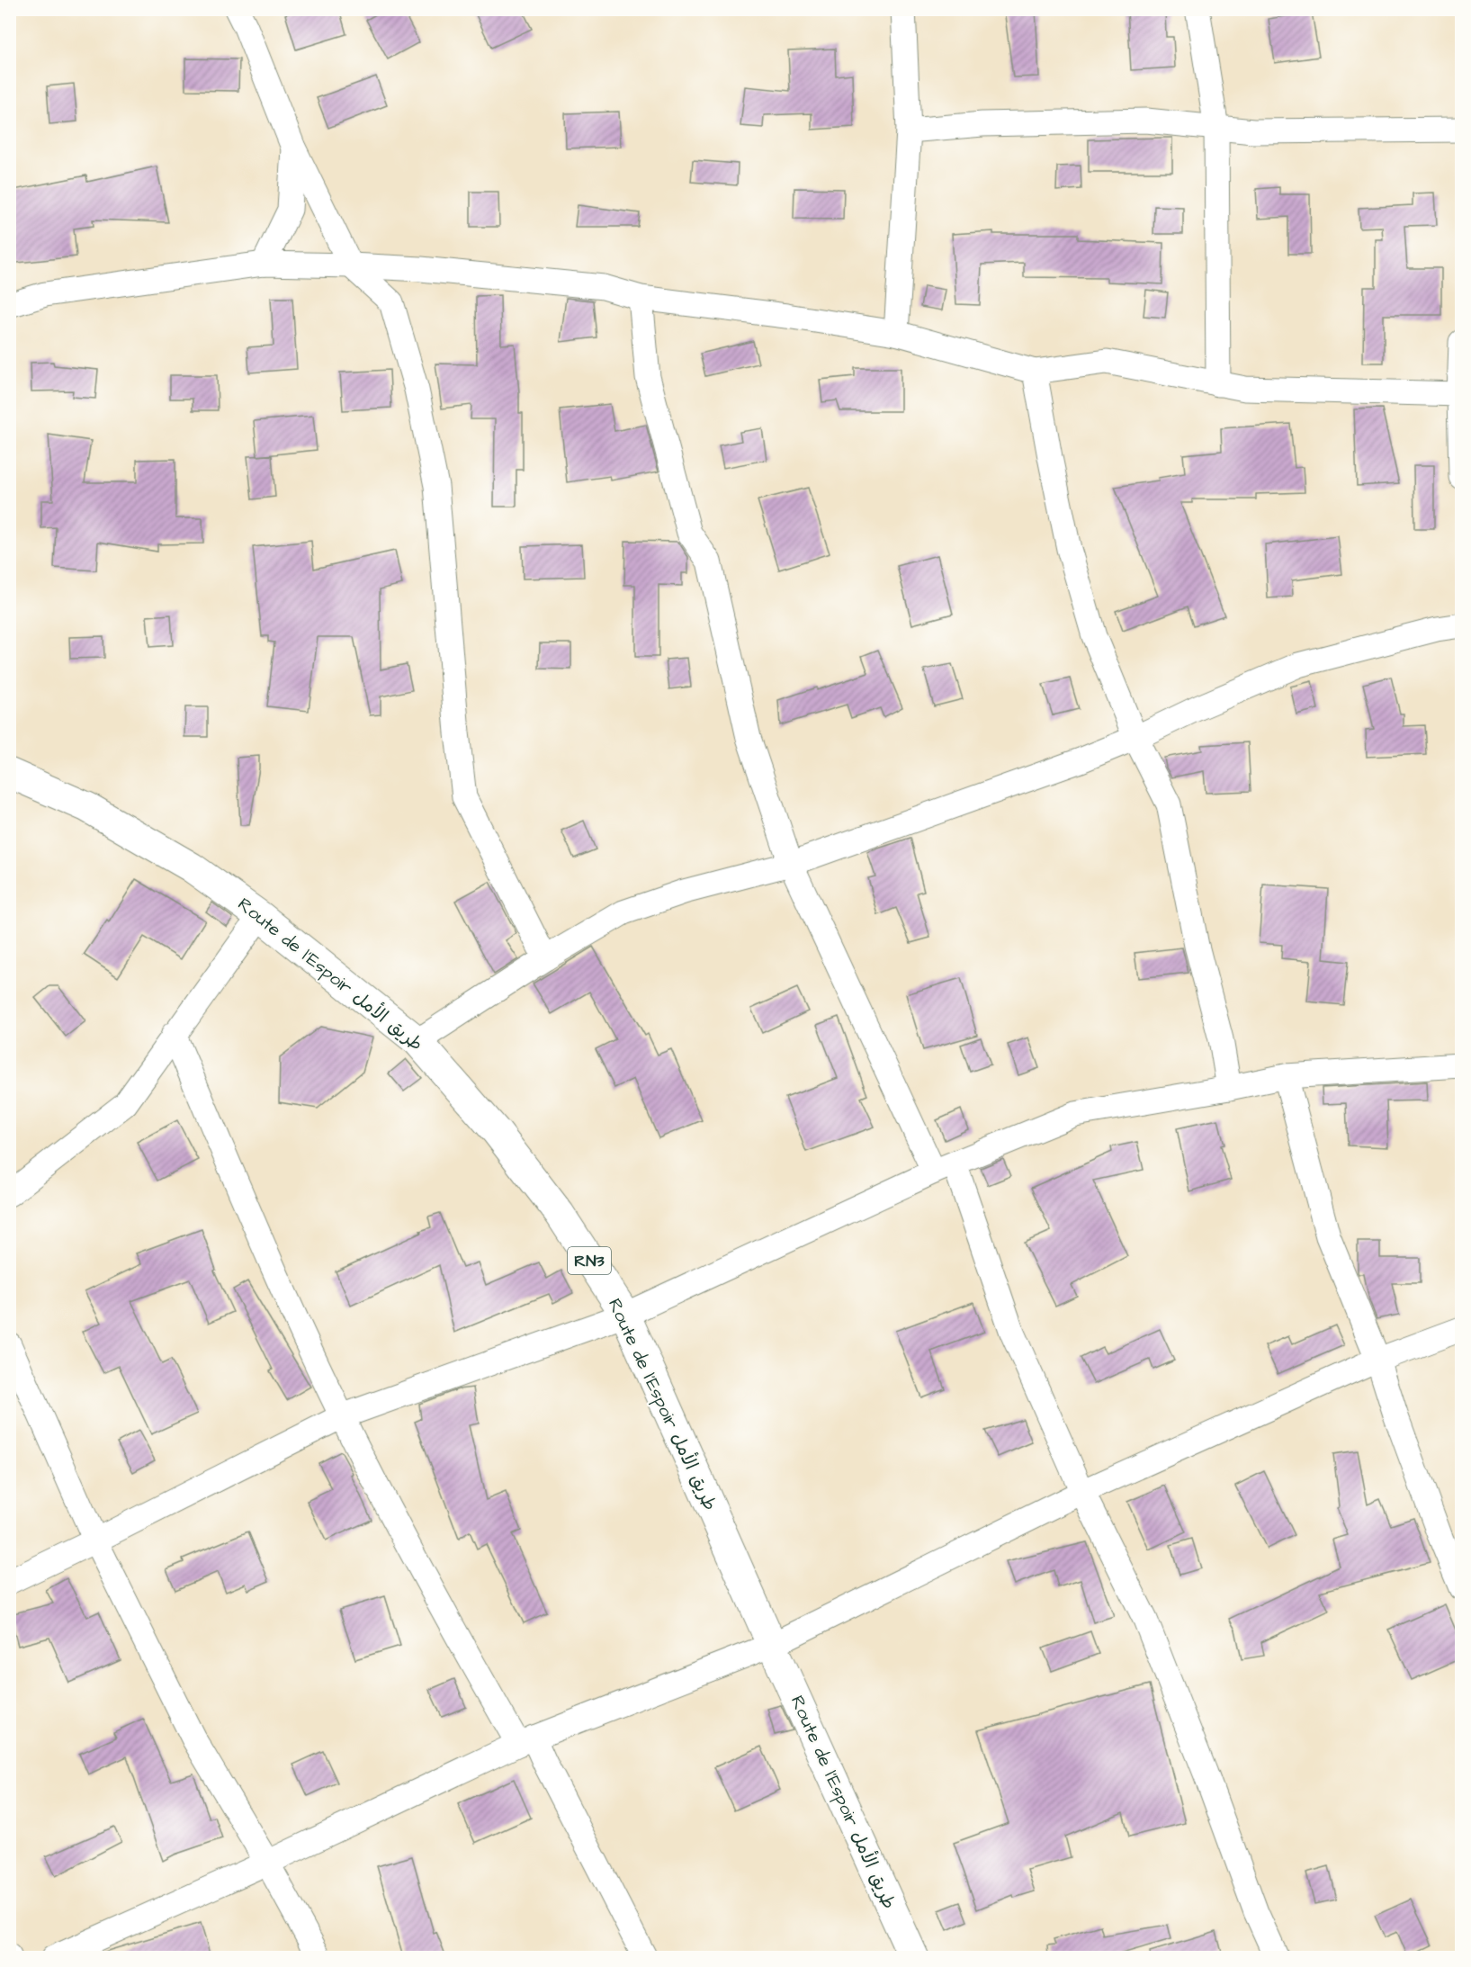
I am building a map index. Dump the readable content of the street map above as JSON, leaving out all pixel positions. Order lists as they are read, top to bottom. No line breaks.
{"streets":{"highway":["Route de l’Espoir طريق الأمل","RN3"]}}
